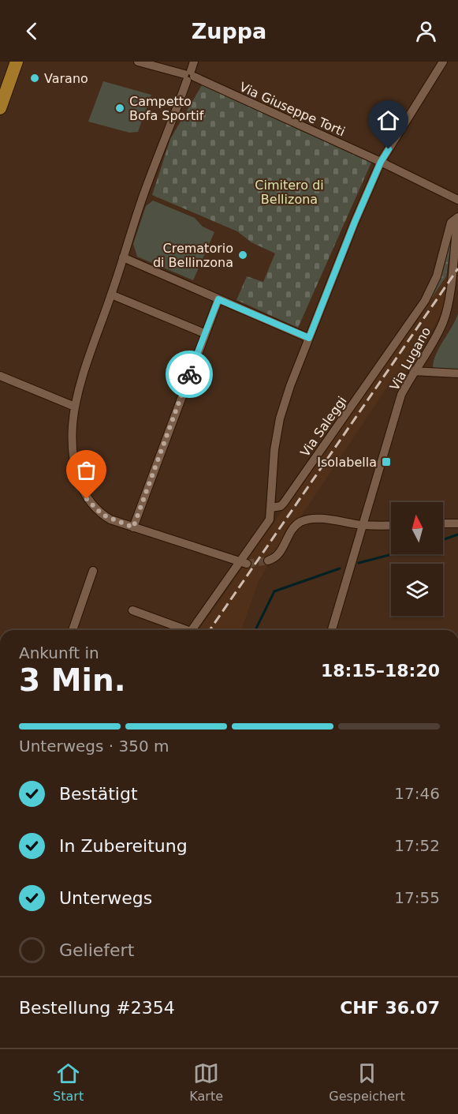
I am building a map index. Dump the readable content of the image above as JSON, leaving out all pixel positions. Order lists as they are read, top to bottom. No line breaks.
{"streets":{"street":["Via Giuseppe Torti","Via Lugano","Via Saleggi"]},"crossings":[["Via Lugano","Via Saleggi"]],"parks":["Cimitero di Bellizona"],"places":{"other":["Varano","Campetto Bofa Sportif","Crematorio di Bellinzona"],"transit":["Isolabella"]},"north":"top","page":{"header":"Zuppa","heading":["3 Min.","Ankunft in","18:15–18:20"],"panel":["Bestellung #2354","CHF 36.07"],"bar":"Unterwegs · 350 m","list":[["Bestätigt","17:46"],["In Zubereitung","17:52"],["Unterwegs","17:55"],"Geliefert"],"tabs":["Start","Karte","Gespeichert"]}}
